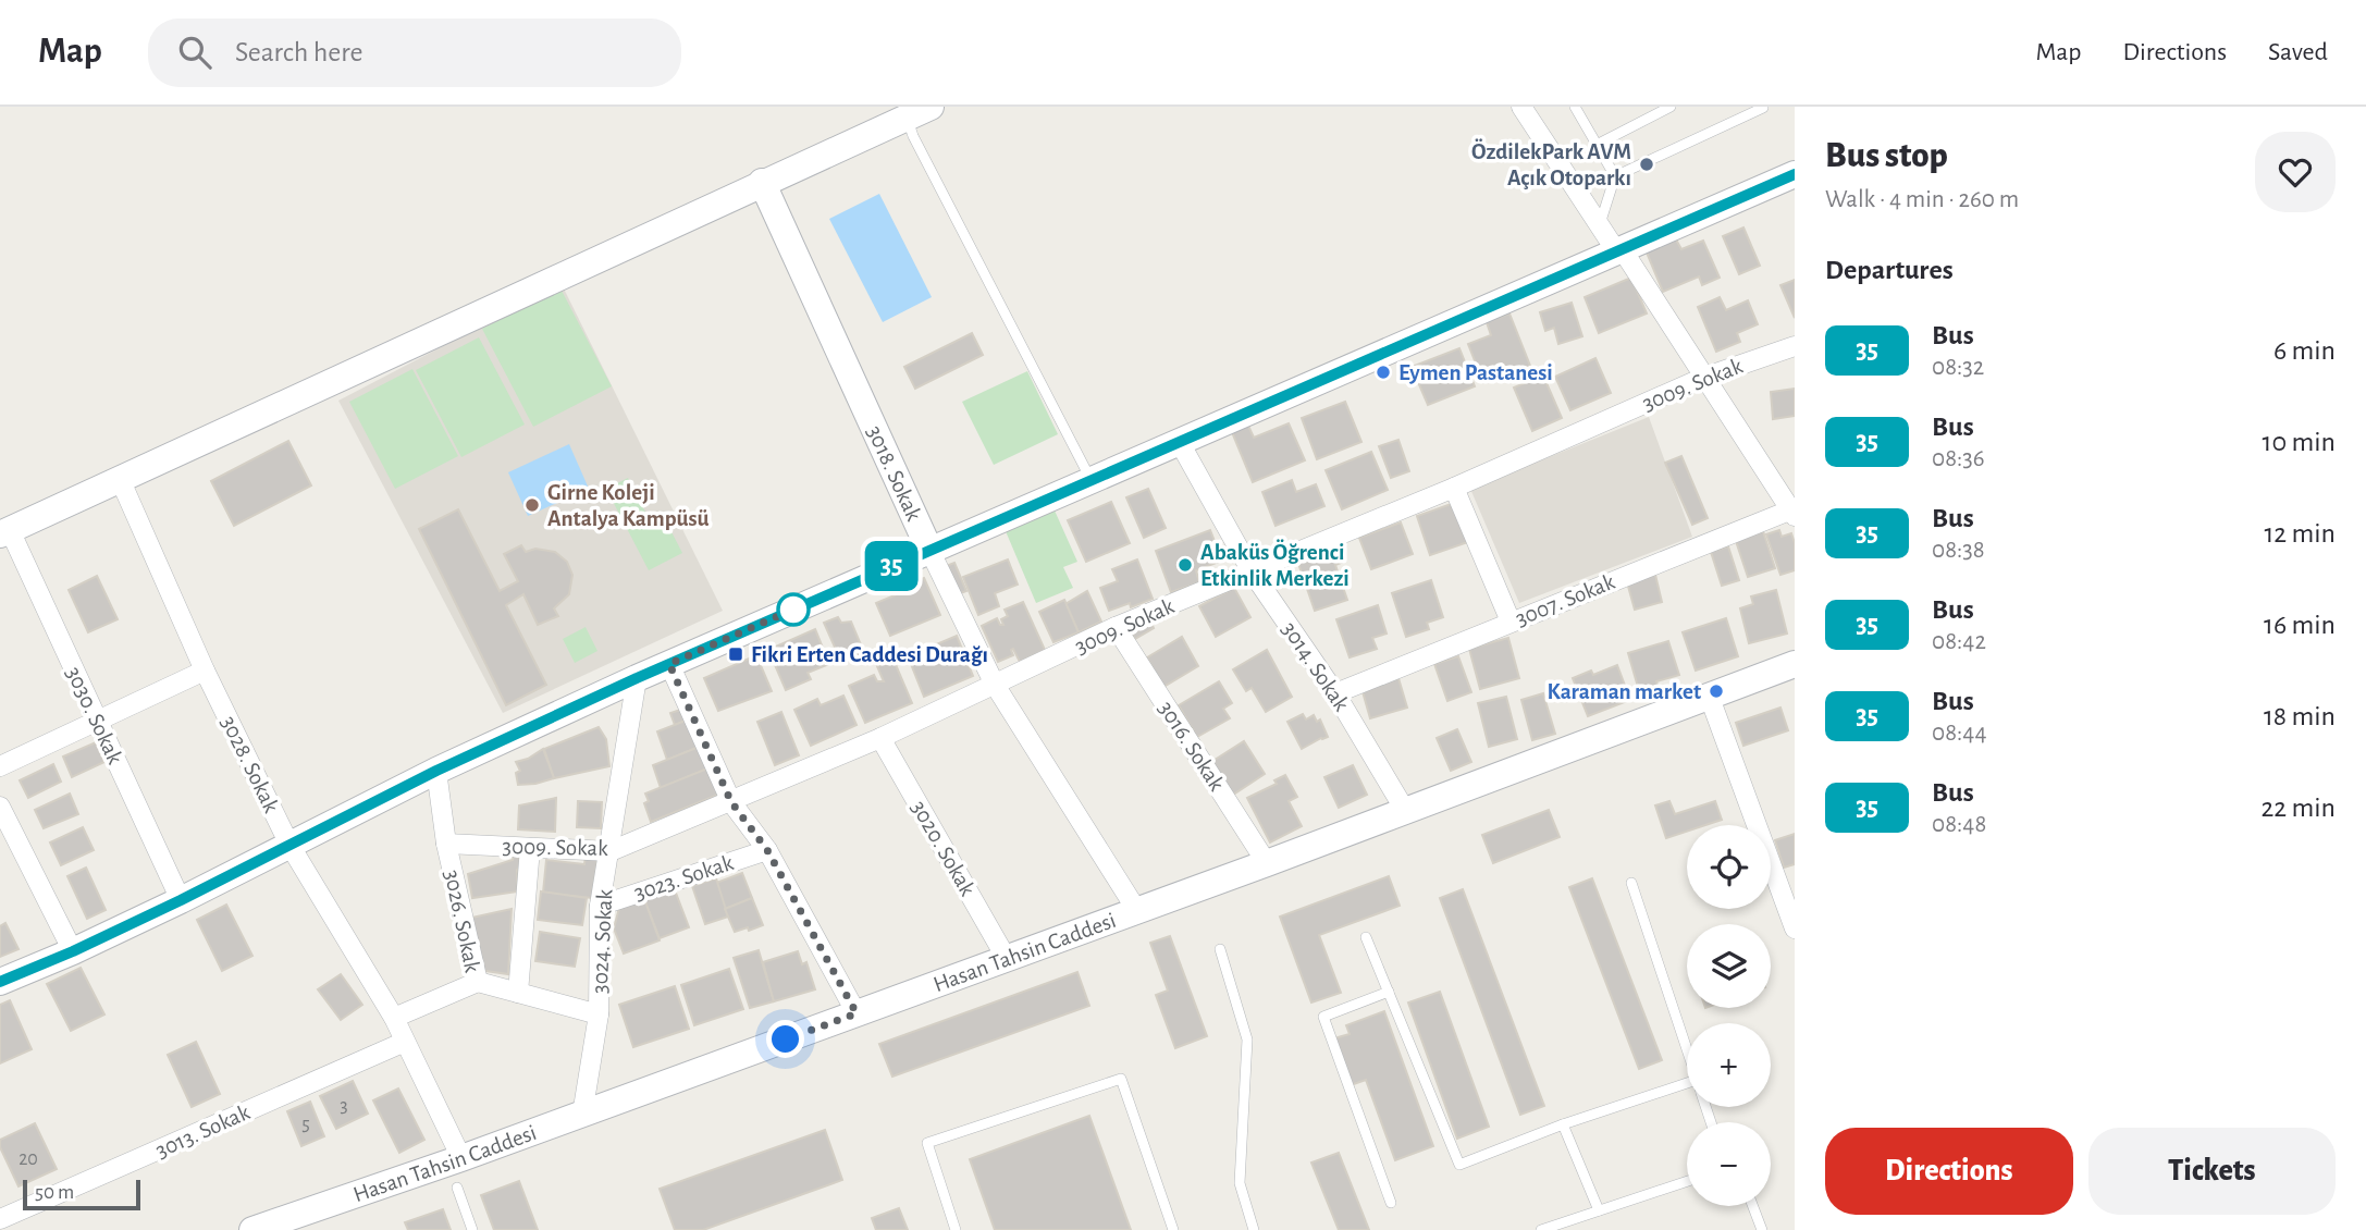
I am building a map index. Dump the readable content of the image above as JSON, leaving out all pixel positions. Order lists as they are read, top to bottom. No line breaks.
{"streets":{"street":["3009. Sokak","3018. Sokak","3007. Sokak","3014. Sokak","3030. Sokak","3016. Sokak","3028. Sokak","3020. Sokak","3023. Sokak","3026. Sokak","3024. Sokak","Hasan Tahsin Caddesi","3013. Sokak"]},"crossings":[["3009. Sokak","3018. Sokak"],["3009. Sokak","3014. Sokak"],["3009. Sokak","3016. Sokak"],["3009. Sokak","3020. Sokak"],["3009. Sokak","3026. Sokak"],["3009. Sokak","3024. Sokak"],["3018. Sokak","Hasan Tahsin Caddesi"],["3007. Sokak","3014. Sokak"],["3014. Sokak","Hasan Tahsin Caddesi"],["3016. Sokak","Hasan Tahsin Caddesi"],["3028. Sokak","3026. Sokak"],["3028. Sokak","Hasan Tahsin Caddesi"],["3028. Sokak","3013. Sokak"],["3020. Sokak","Hasan Tahsin Caddesi"],["3023. Sokak","3024. Sokak"],["3024. Sokak","Hasan Tahsin Caddesi"]],"places":{"other":["ÖzdilekPark AVM Açık Otoparkı","Eymen Pastanesi","Girne Koleji Antalya Kampüsü","Abaküs Öğrenci Etkinlik Merkezi","Karaman market"],"transit":["Fikri Erten Caddesi Durağı"]},"lines":["bus line 35"],"house_numbers":["3","5","20"],"scale_bar":"50 m","page":{"header":"Map","search":"Search here","nav":["Map","Directions","Saved"],"on_map":"35","heading":[["Bus stop","Walk · 4 min · 260 m"],"Departures"],"list":[{"mark":"35","name":"Bus","note":"08:32","value":"6 min"},{"mark":"35","name":"Bus","note":"08:36","value":"10 min"},{"mark":"35","name":"Bus","note":"08:38","value":"12 min"},{"mark":"35","name":"Bus","note":"08:42","value":"16 min"},{"mark":"35","name":"Bus","note":"08:44","value":"18 min"},{"mark":"35","name":"Bus","note":"08:48","value":"22 min"}],"map_buttons":["+","−"],"buttons":["Directions","Tickets"],"scale":"50 m"}}
